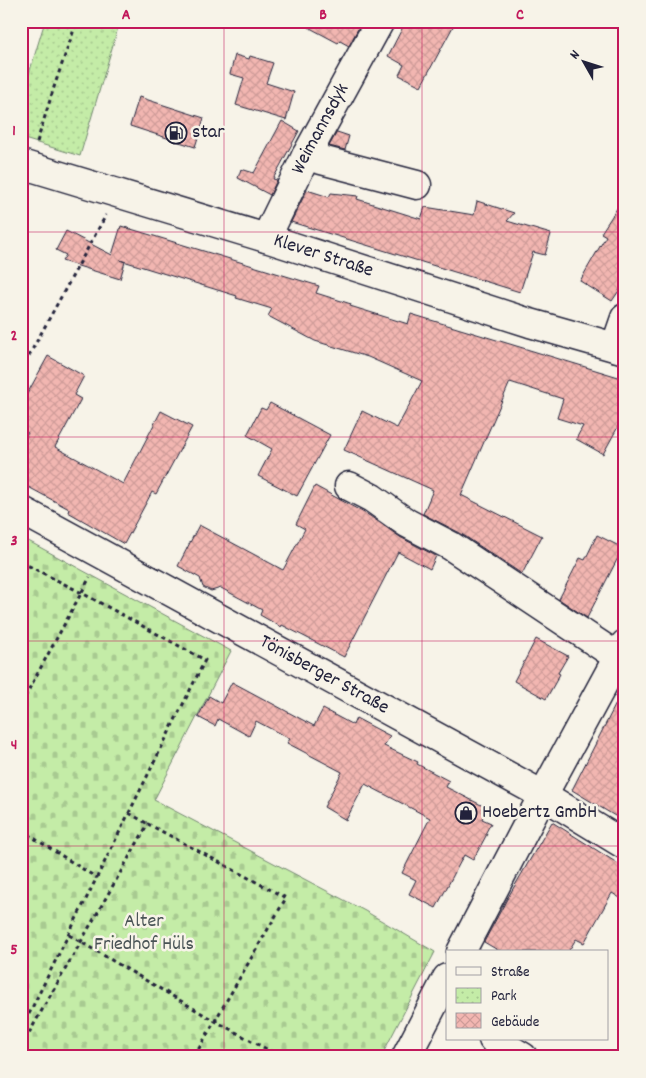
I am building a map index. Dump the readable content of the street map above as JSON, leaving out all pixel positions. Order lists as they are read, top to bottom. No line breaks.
{"streets":{"street":["Weimannsdyk","Klever Straße","Tönisberger Straße"]},"crossings":[["Weimannsdyk","Klever Straße"]],"parks":["Alter Friedhof Hüls"],"places":{"fuel station":["star"],"shop":["Hoebertz GmbH"]},"legend":["Straße","Park","Gebäude"],"north":"top left","grid":{"columns":["A","B","C"],"rows":["1","2","3","4","5"]}}
